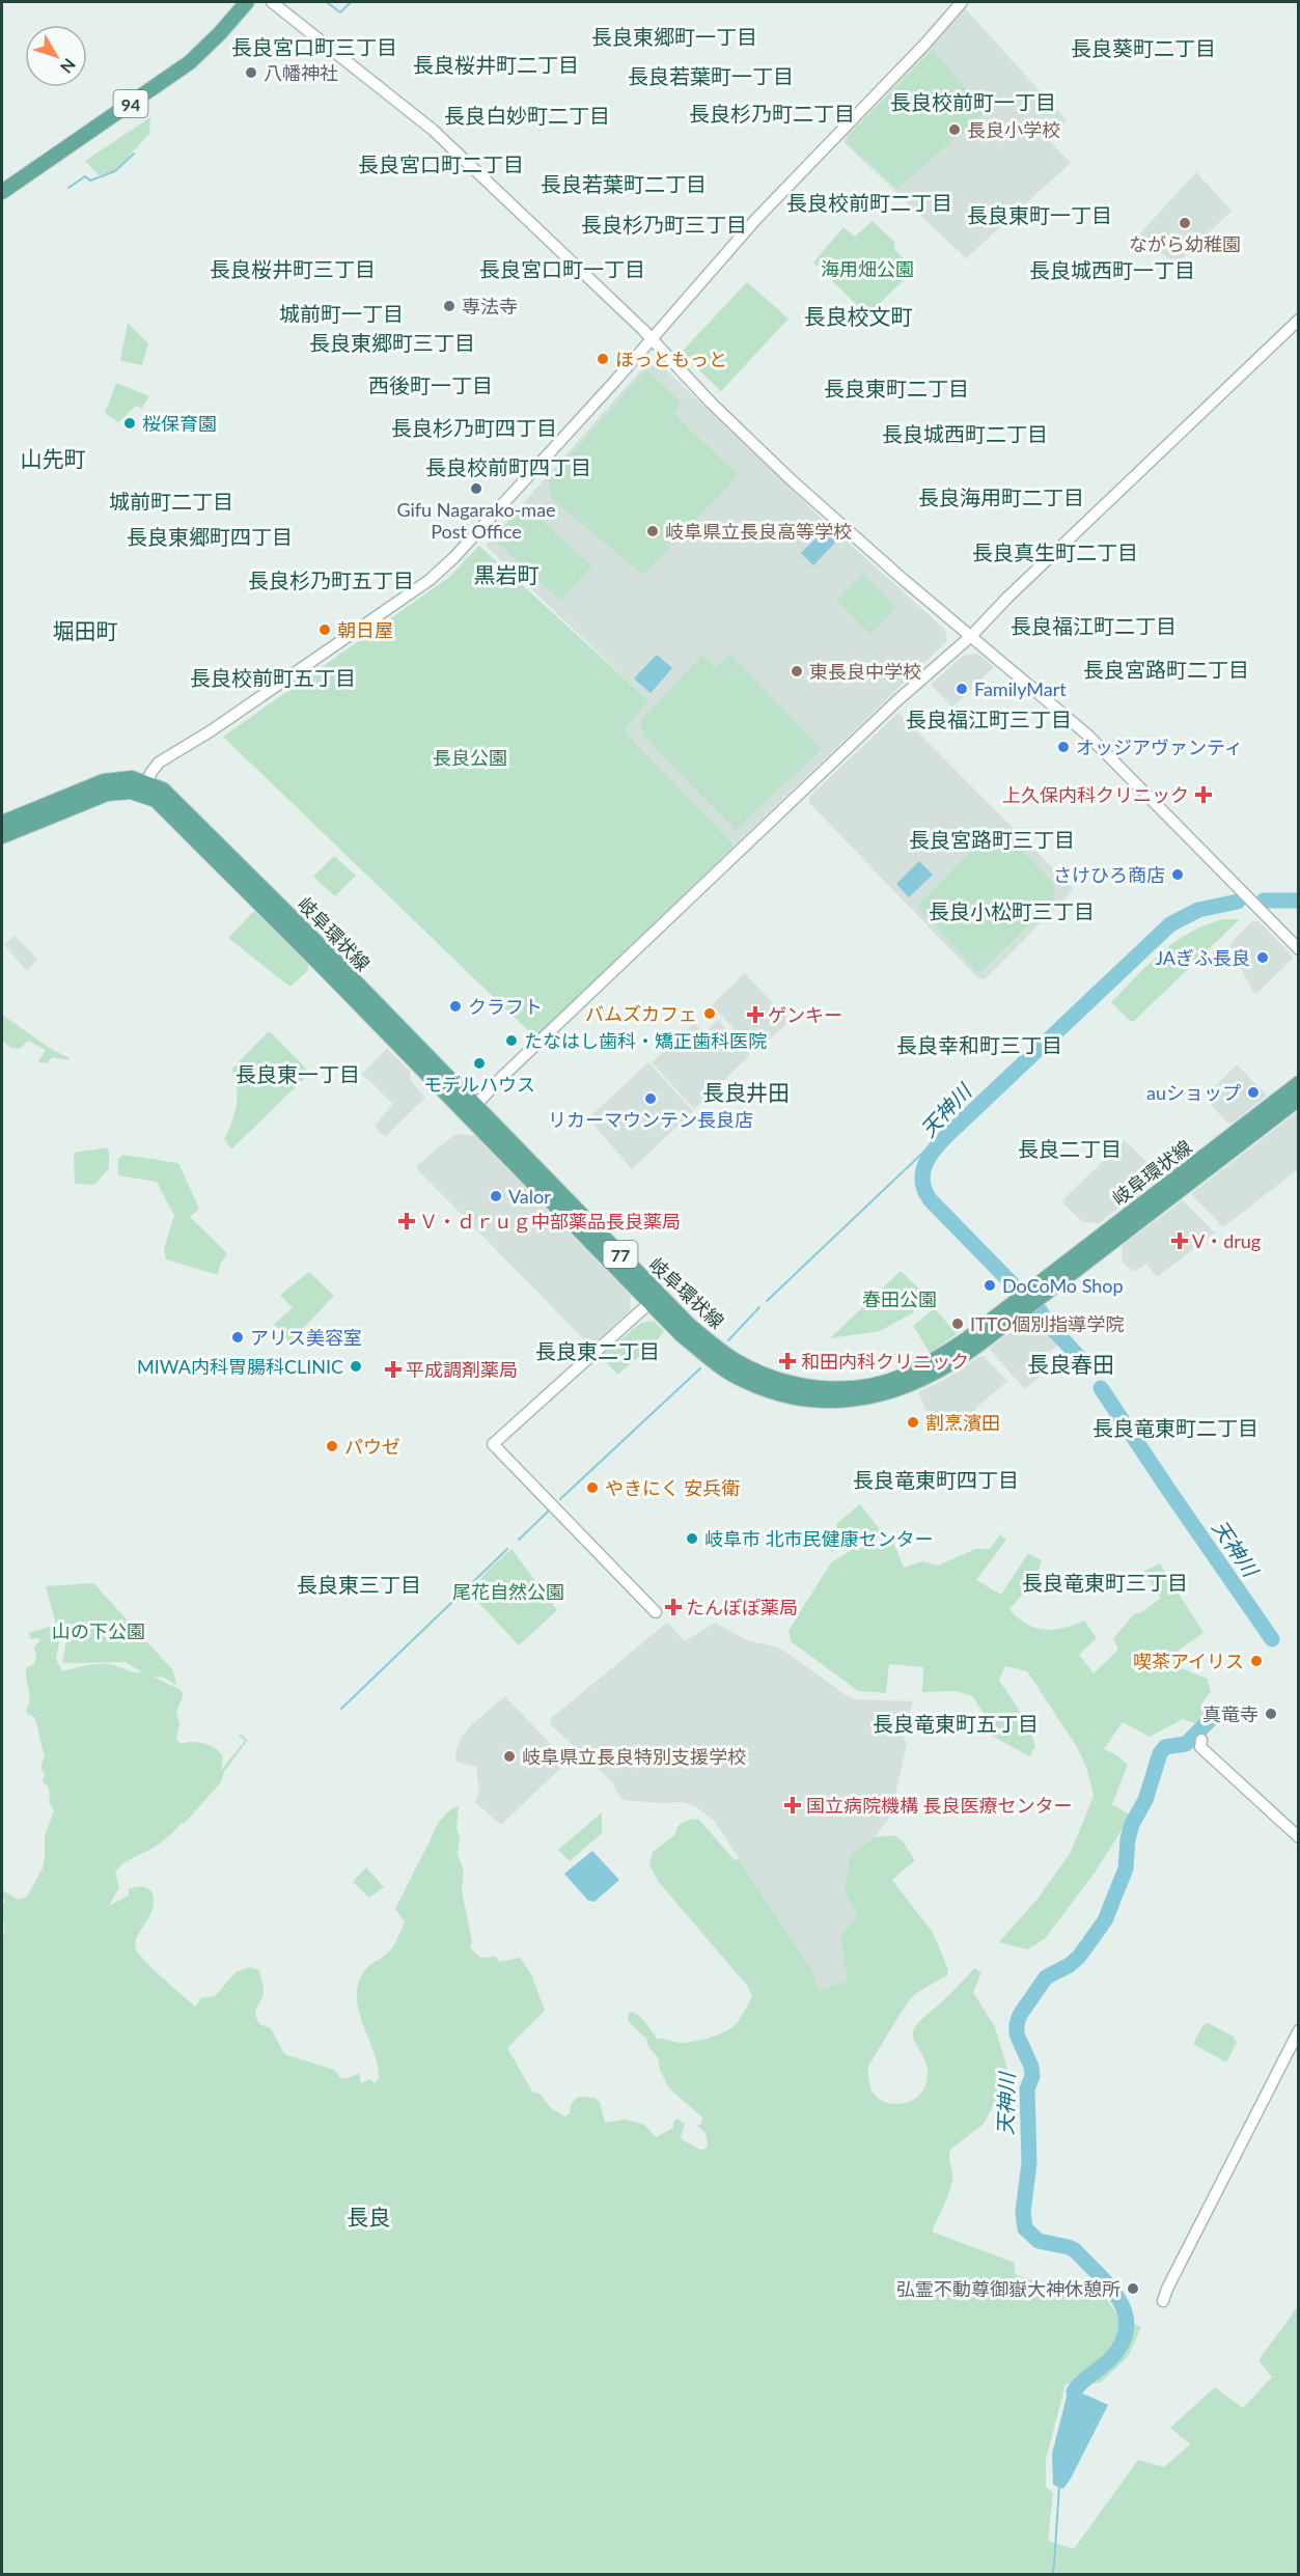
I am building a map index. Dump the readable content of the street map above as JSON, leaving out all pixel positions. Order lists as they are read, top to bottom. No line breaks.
{"streets":{"main road":["94","岐阜環状線","77"]},"districts":["長良東郷町一丁目","長良宮口町三丁目","長良葵町二丁目","長良桜井町二丁目","長良若葉町一丁目","長良校前町一丁目","長良杉乃町二丁目","長良白妙町二丁目","長良宮口町二丁目","長良若葉町二丁目","長良校前町二丁目","長良東町一丁目","長良杉乃町三丁目","長良桜井町三丁目","長良宮口町一丁目","長良城西町一丁目","城前町一丁目","長良校文町","長良東郷町三丁目","西後町一丁目","長良東町二丁目","長良杉乃町四丁目","長良城西町二丁目","山先町","長良校前町四丁目","長良海用町二丁目","城前町二丁目","長良東郷町四丁目","長良真生町二丁目","黒岩町","長良杉乃町五丁目","長良福江町二丁目","堀田町","長良宮路町二丁目","長良校前町五丁目","長良福江町三丁目","長良宮路町三丁目","長良小松町三丁目","長良幸和町三丁目","長良東一丁目","長良井田","長良二丁目","長良東二丁目","長良春田","長良竜東町二丁目","長良竜東町四丁目","長良竜東町三丁目","長良東三丁目","長良竜東町五丁目","長良"],"water":["天神川"],"parks":["海用畑公園","長良公園","春田公園","尾花自然公園","山の下公園"],"places":{"other":["八幡神社","長良小学校","ながら幼稚園","専法寺","ほっともっと","桜保育園","Gifu Nagarako-mae Post Office","岐阜県立長良高等学校","朝日屋","東長良中学校","FamilyMart","オッジアヴァンティ","さけひろ商店","JAぎふ長良","クラフト","バムズカフェ","たなはし歯科・矯正歯科医院","モデルハウス","auショップ","リカーマウンテン長良店","Valor","DoCoMo Shop","ITTO個別指導学院","アリス美容室","MIWA内科胃腸科CLINIC","割烹濱田","パウゼ","やきにく 安兵衛","岐阜市 北市民健康センター","喫茶アイリス","真竜寺","岐阜県立長良特別支援学校","弘霊不動尊御嶽大神休憩所"],"health":["上久保内科クリニック","ゲンキー","Ｖ・ｄｒｕｇ中部薬品長良薬局","V・drug","和田内科クリニック","平成調剤薬局","たんぽぽ薬局","国立病院機構 長良医療センター"]},"north":"bottom right"}
